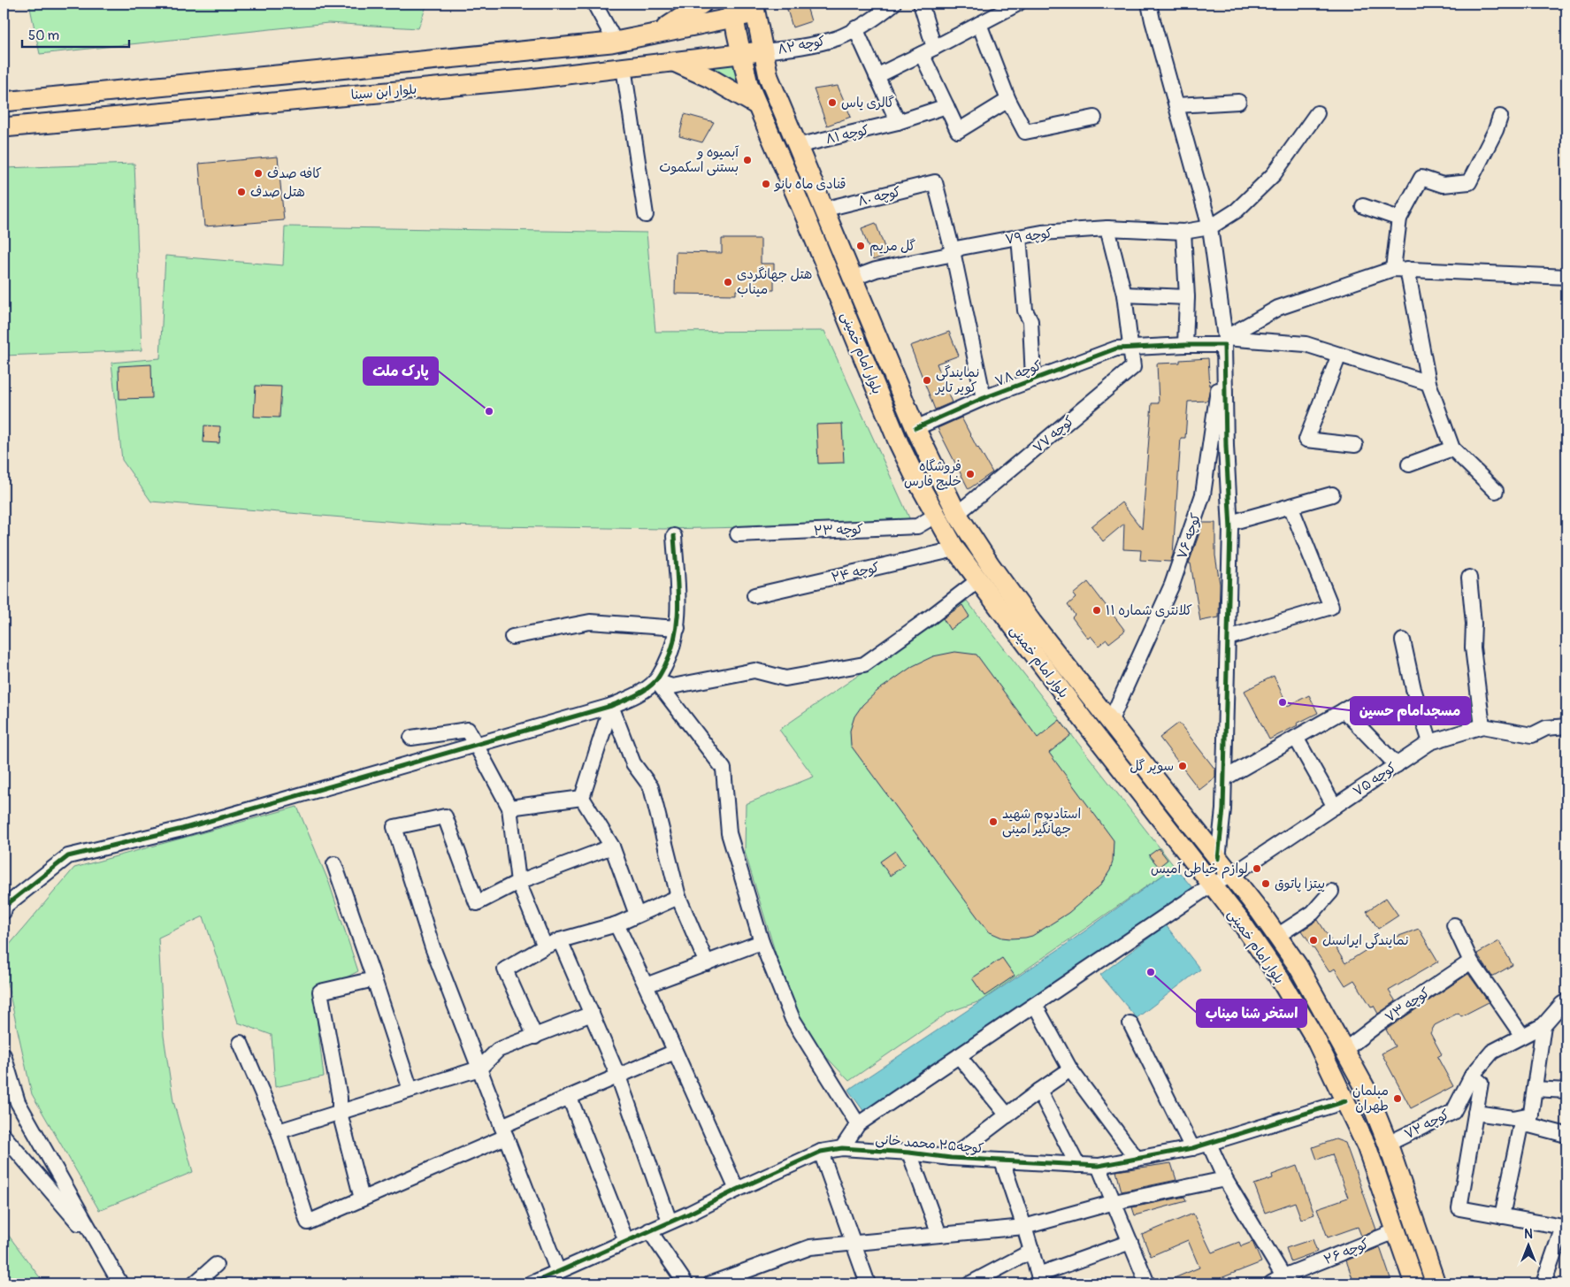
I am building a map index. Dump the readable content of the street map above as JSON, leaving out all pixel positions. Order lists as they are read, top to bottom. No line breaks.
{"streets":{"main road":["بلوار ابن سینا","بلوار امام خمینی"],"street":["کوچه ۸۲","کوچه ۸۱","کوچه ۸۰","کوچه ۷۹","کوچه ۷۸","کوچه ۷۷","کوچه ۲۳","کوچه ۷۶","کوچه ۲۴","کوچه ۷۵","کوچه ۷۳","کوچه ۷۲","کوچه۲۵ محمد خانی","کوچه ۲۶"]},"crossings":[["کوچه ۸۲","بلوار ابن سینا"],["کوچه ۸۲","بلوار امام خمینی"],["بلوار ابن سینا","بلوار امام خمینی"],["کوچه ۸۱","بلوار امام خمینی"],["کوچه ۸۰","کوچه ۷۹"],["کوچه ۸۰","بلوار امام خمینی"],["کوچه ۷۹","بلوار امام خمینی"],["بلوار امام خمینی","کوچه ۷۸"],["بلوار امام خمینی","کوچه ۷۷"],["بلوار امام خمینی","کوچه ۲۳"],["بلوار امام خمینی","کوچه ۷۶"],["بلوار امام خمینی","کوچه ۲۴"],["بلوار امام خمینی","کوچه ۷۵"],["بلوار امام خمینی","کوچه ۷۳"],["بلوار امام خمینی","کوچه ۷۲"],["بلوار امام خمینی","کوچه۲۵ محمد خانی"],["بلوار امام خمینی","کوچه ۲۶"],["کوچه ۷۸","کوچه ۷۷"],["کوچه ۷۸","کوچه ۷۶"]],"places":["گالری یاس","آبمیوه و بستنی اسکموت","کافه صدف","قنادی ماه بانو","هتل صدف","گل مریم","هتل جهانگردی میناب","نمایندگی کویر تایر","پارک ملت","فروشگاه خلیج فارس","کلانتری شماره ۱۱","مسجدامام حسین","سوپر گل","استادیوم شهید جهانگیر امینی","لوازم خیاطی آمیس","پیتزا پاتوق","نمایندگی ایرانسل","استخر شنا میناب","مبلمان طهران"],"scale_bar":"50 m","north":"top"}
